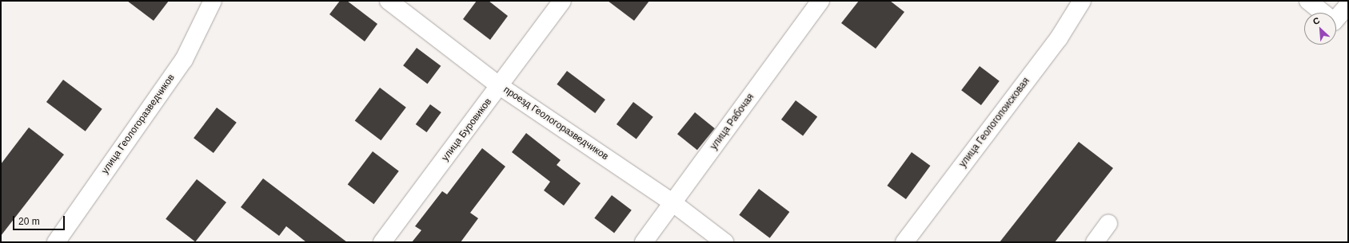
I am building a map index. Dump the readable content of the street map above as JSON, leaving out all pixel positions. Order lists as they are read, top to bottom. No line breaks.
{"streets":{"street":["улица Рабочая","улица Геологопоисковая","проезд Геологоразведчиков","улица Геологоразведчиков","улица Буровиков"]},"crossings":[["улица Рабочая","проезд Геологоразведчиков"],["проезд Геологоразведчиков","улица Буровиков"]],"scale_bar":"20 m","north":"top left"}
